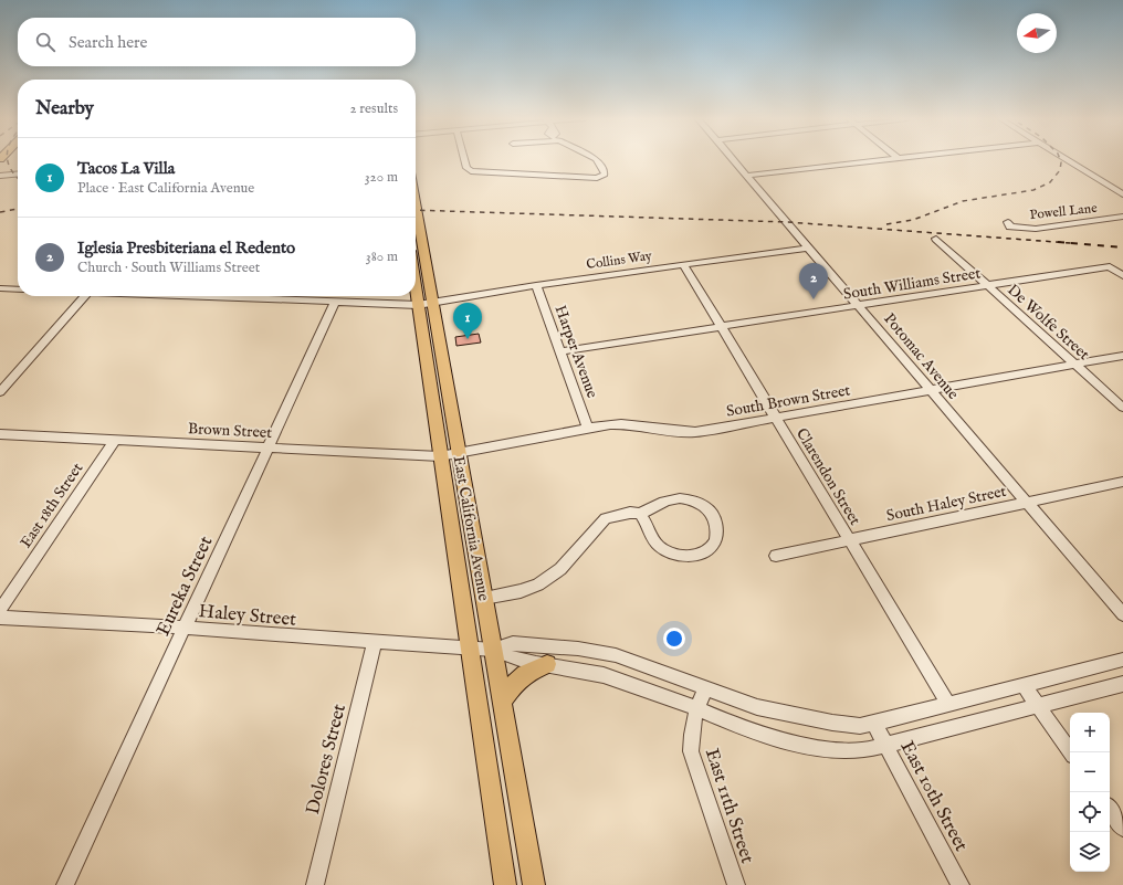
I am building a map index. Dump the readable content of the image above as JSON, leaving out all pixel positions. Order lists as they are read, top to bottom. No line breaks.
{"streets":{"main road":["East California Avenue"],"street":["Powell Lane","Collins Way","South Williams Street","De Wolfe Street","Harper Avenue","Potomac Avenue","South Brown Street","Brown Street","Clarendon Street","South Haley Street","East 18th Street","Eureka Street","Haley Street","Dolores Street","East 10th Street","East 11th Street"]},"crossings":[["Collins Way","Harper Avenue"],["Collins Way","Potomac Avenue"],["Collins Way","Clarendon Street"],["Collins Way","East California Avenue"],["Collins Way","Eureka Street"],["South Williams Street","De Wolfe Street"],["South Williams Street","Harper Avenue"],["South Williams Street","Potomac Avenue"],["South Williams Street","Clarendon Street"],["De Wolfe Street","South Brown Street"],["Harper Avenue","South Brown Street"],["Potomac Avenue","South Brown Street"],["Potomac Avenue","South Haley Street"],["South Brown Street","Brown Street"],["South Brown Street","Clarendon Street"],["South Brown Street","East California Avenue"],["Brown Street","East 18th Street"],["Brown Street","East California Avenue"],["Brown Street","Eureka Street"],["Clarendon Street","South Haley Street"],["East California Avenue","Haley Street"],["Eureka Street","Haley Street"],["Haley Street","Dolores Street"]],"north":"left","page":{"search":"Search here","heading":["Nearby","2 results"],"list":[{"mark":"1","name":"Tacos La Villa","note":"Place · East California Avenue","value":"320 m"},{"mark":"2","name":"Iglesia Presbiteriana el Redento","note":"Church · South Williams Street","value":"380 m"}],"pins":["2","1"],"map_buttons":["+","−"]}}
